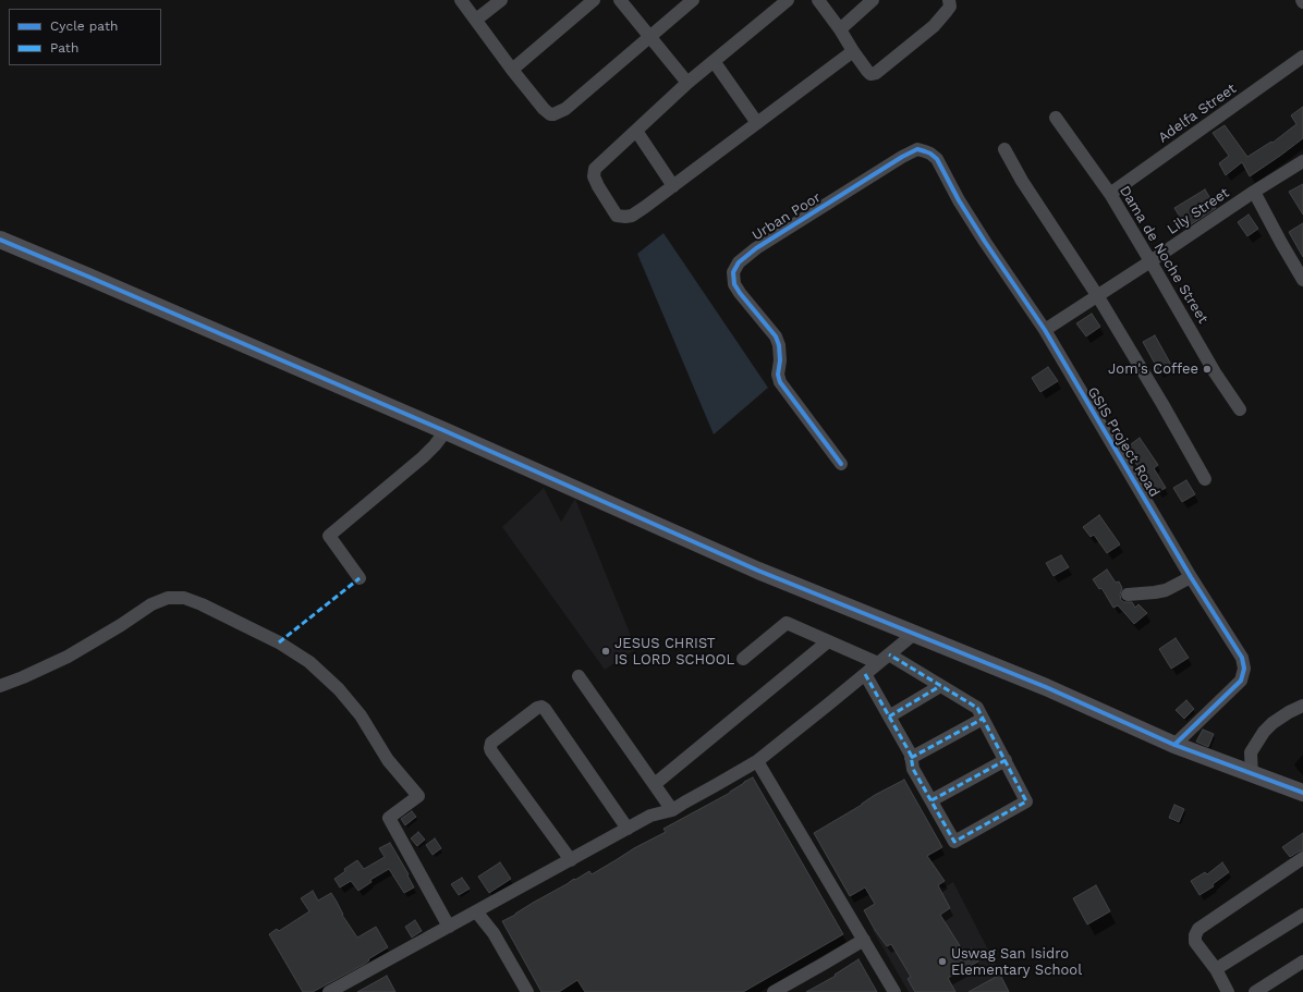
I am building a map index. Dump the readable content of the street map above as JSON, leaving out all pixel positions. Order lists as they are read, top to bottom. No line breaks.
{"streets":{"street":["Adelfa Street","Lily Street","Urban Poor","Dama de Noche Street","GSIS Project Road"]},"crossings":[["Adelfa Street","Dama de Noche Street"],["Lily Street","Dama de Noche Street"],["Lily Street","GSIS Project Road"],["Urban Poor","GSIS Project Road"]],"places":["Jom's Coffee","JESUS CHRIST IS LORD SCHOOL","Uswag San Isidro Elementary School"],"legend":["Cycle path","Path"]}
